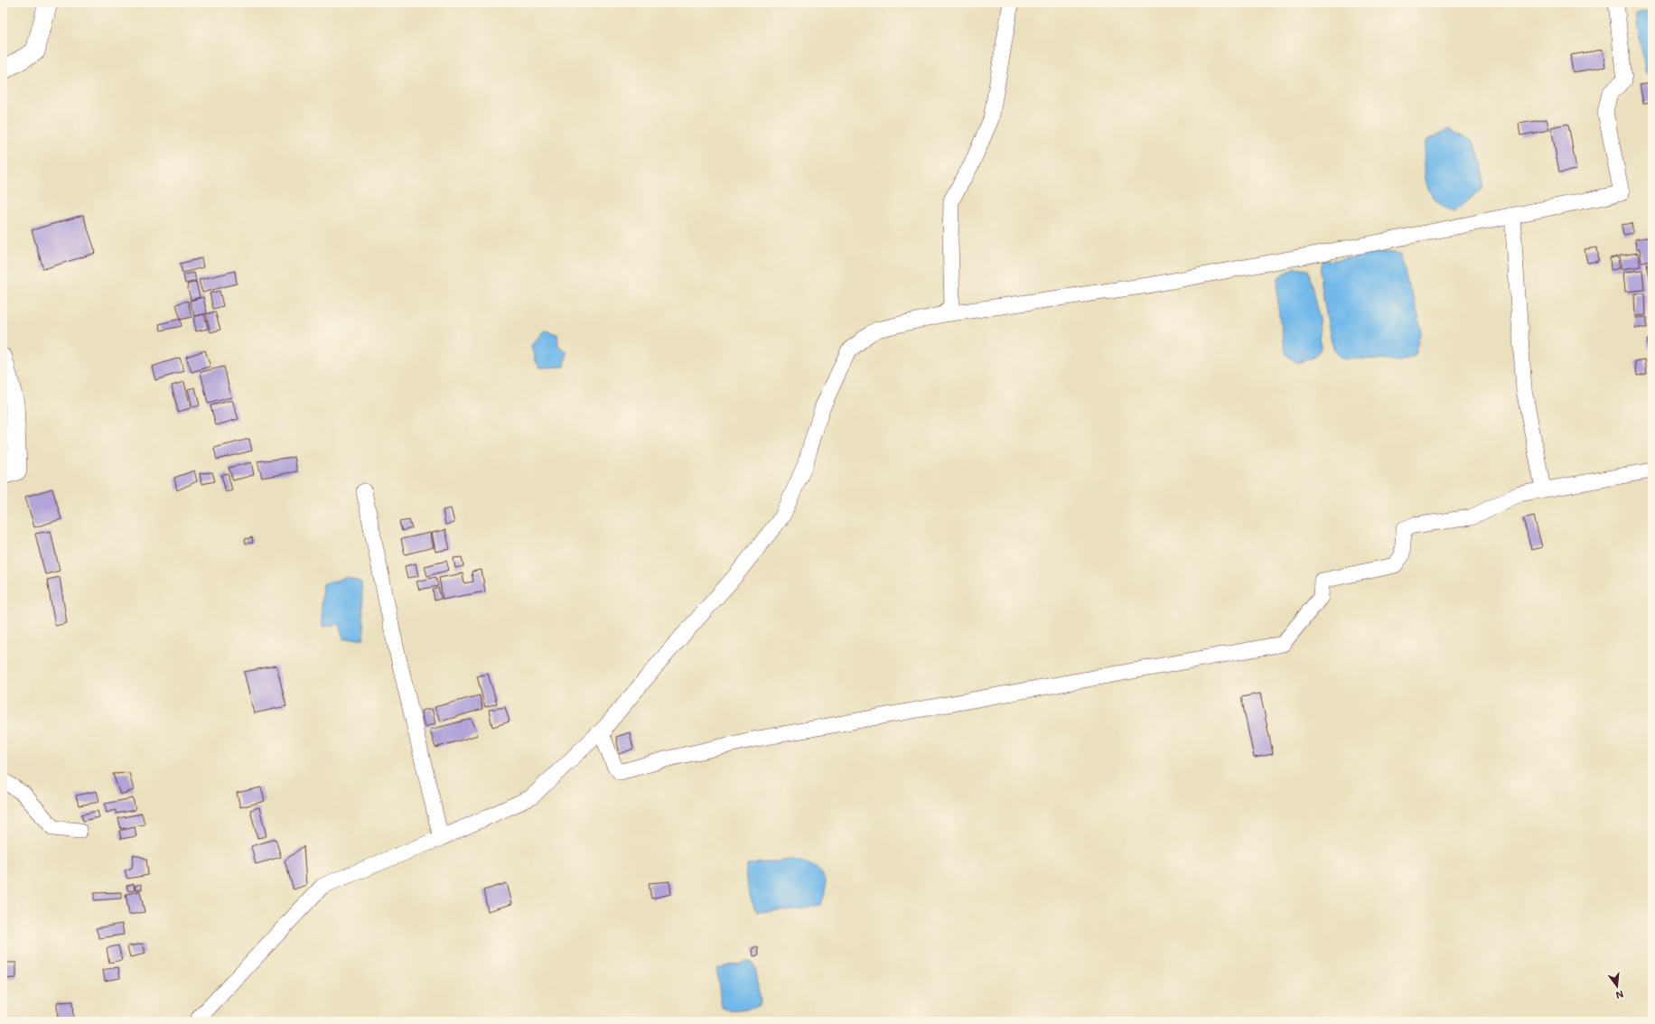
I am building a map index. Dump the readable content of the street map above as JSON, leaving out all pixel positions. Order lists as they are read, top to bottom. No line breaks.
{"north":"bottom"}
